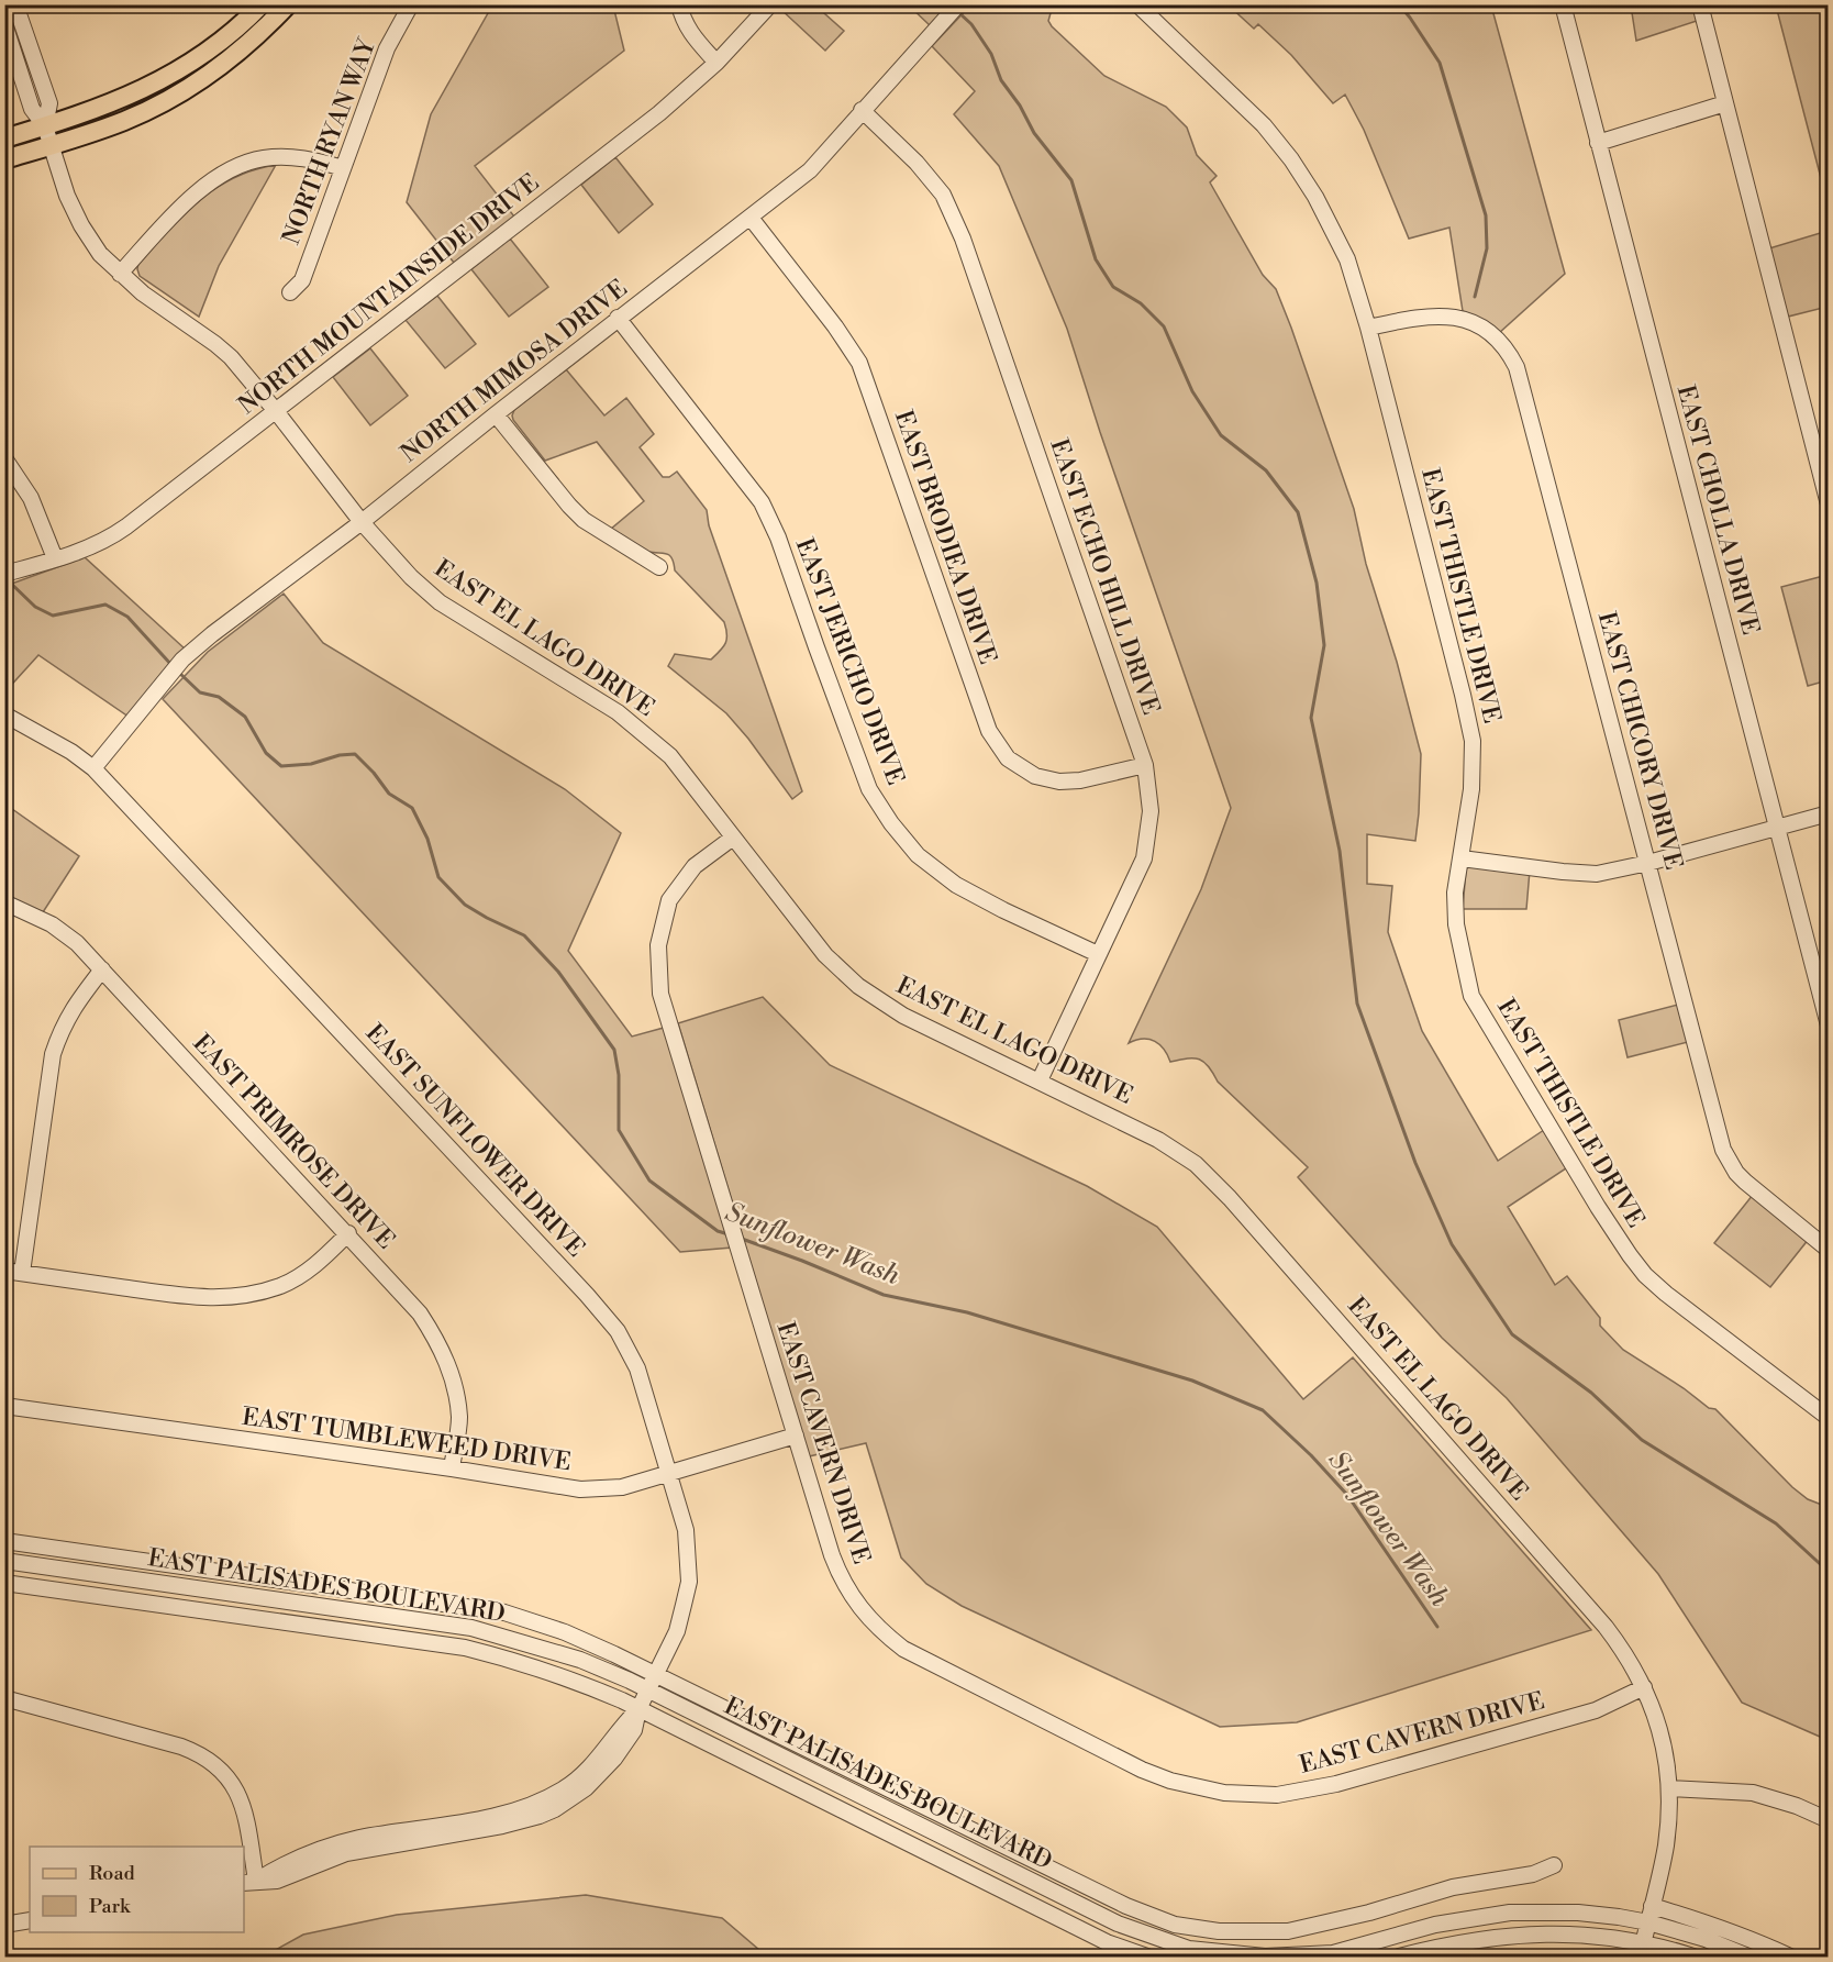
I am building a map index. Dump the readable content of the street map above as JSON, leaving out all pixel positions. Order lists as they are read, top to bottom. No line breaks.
{"streets":{"street":["NORTH RYAN WAY","NORTH MOUNTAINSIDE DRIVE","NORTH MIMOSA DRIVE","EAST CHOLLA DRIVE","EAST BRODIEA DRIVE","EAST ECHO HILL DRIVE","EAST THISTLE DRIVE","EAST EL LAGO DRIVE","EAST JERICHO DRIVE","EAST CHICORY DRIVE","EAST SUNFLOWER DRIVE","EAST PRIMROSE DRIVE","EAST TUMBLEWEED DRIVE","EAST CAVERN DRIVE","EAST PALISADES BOULEVARD"]},"crossings":[["NORTH MOUNTAINSIDE DRIVE","EAST EL LAGO DRIVE"],["NORTH MIMOSA DRIVE","EAST BRODIEA DRIVE"],["NORTH MIMOSA DRIVE","EAST ECHO HILL DRIVE"],["NORTH MIMOSA DRIVE","EAST EL LAGO DRIVE"],["NORTH MIMOSA DRIVE","EAST JERICHO DRIVE"],["NORTH MIMOSA DRIVE","EAST SUNFLOWER DRIVE"],["EAST BRODIEA DRIVE","EAST ECHO HILL DRIVE"],["EAST ECHO HILL DRIVE","EAST EL LAGO DRIVE"],["EAST ECHO HILL DRIVE","EAST JERICHO DRIVE"],["EAST THISTLE DRIVE","EAST CHICORY DRIVE"],["EAST EL LAGO DRIVE","EAST CAVERN DRIVE"],["EAST EL LAGO DRIVE","EAST PALISADES BOULEVARD"],["EAST SUNFLOWER DRIVE","EAST TUMBLEWEED DRIVE"],["EAST SUNFLOWER DRIVE","EAST PALISADES BOULEVARD"],["EAST PRIMROSE DRIVE","EAST TUMBLEWEED DRIVE"],["EAST TUMBLEWEED DRIVE","EAST CAVERN DRIVE"]],"water":["Sunflower Wash"],"legend":["Road","Park"]}
